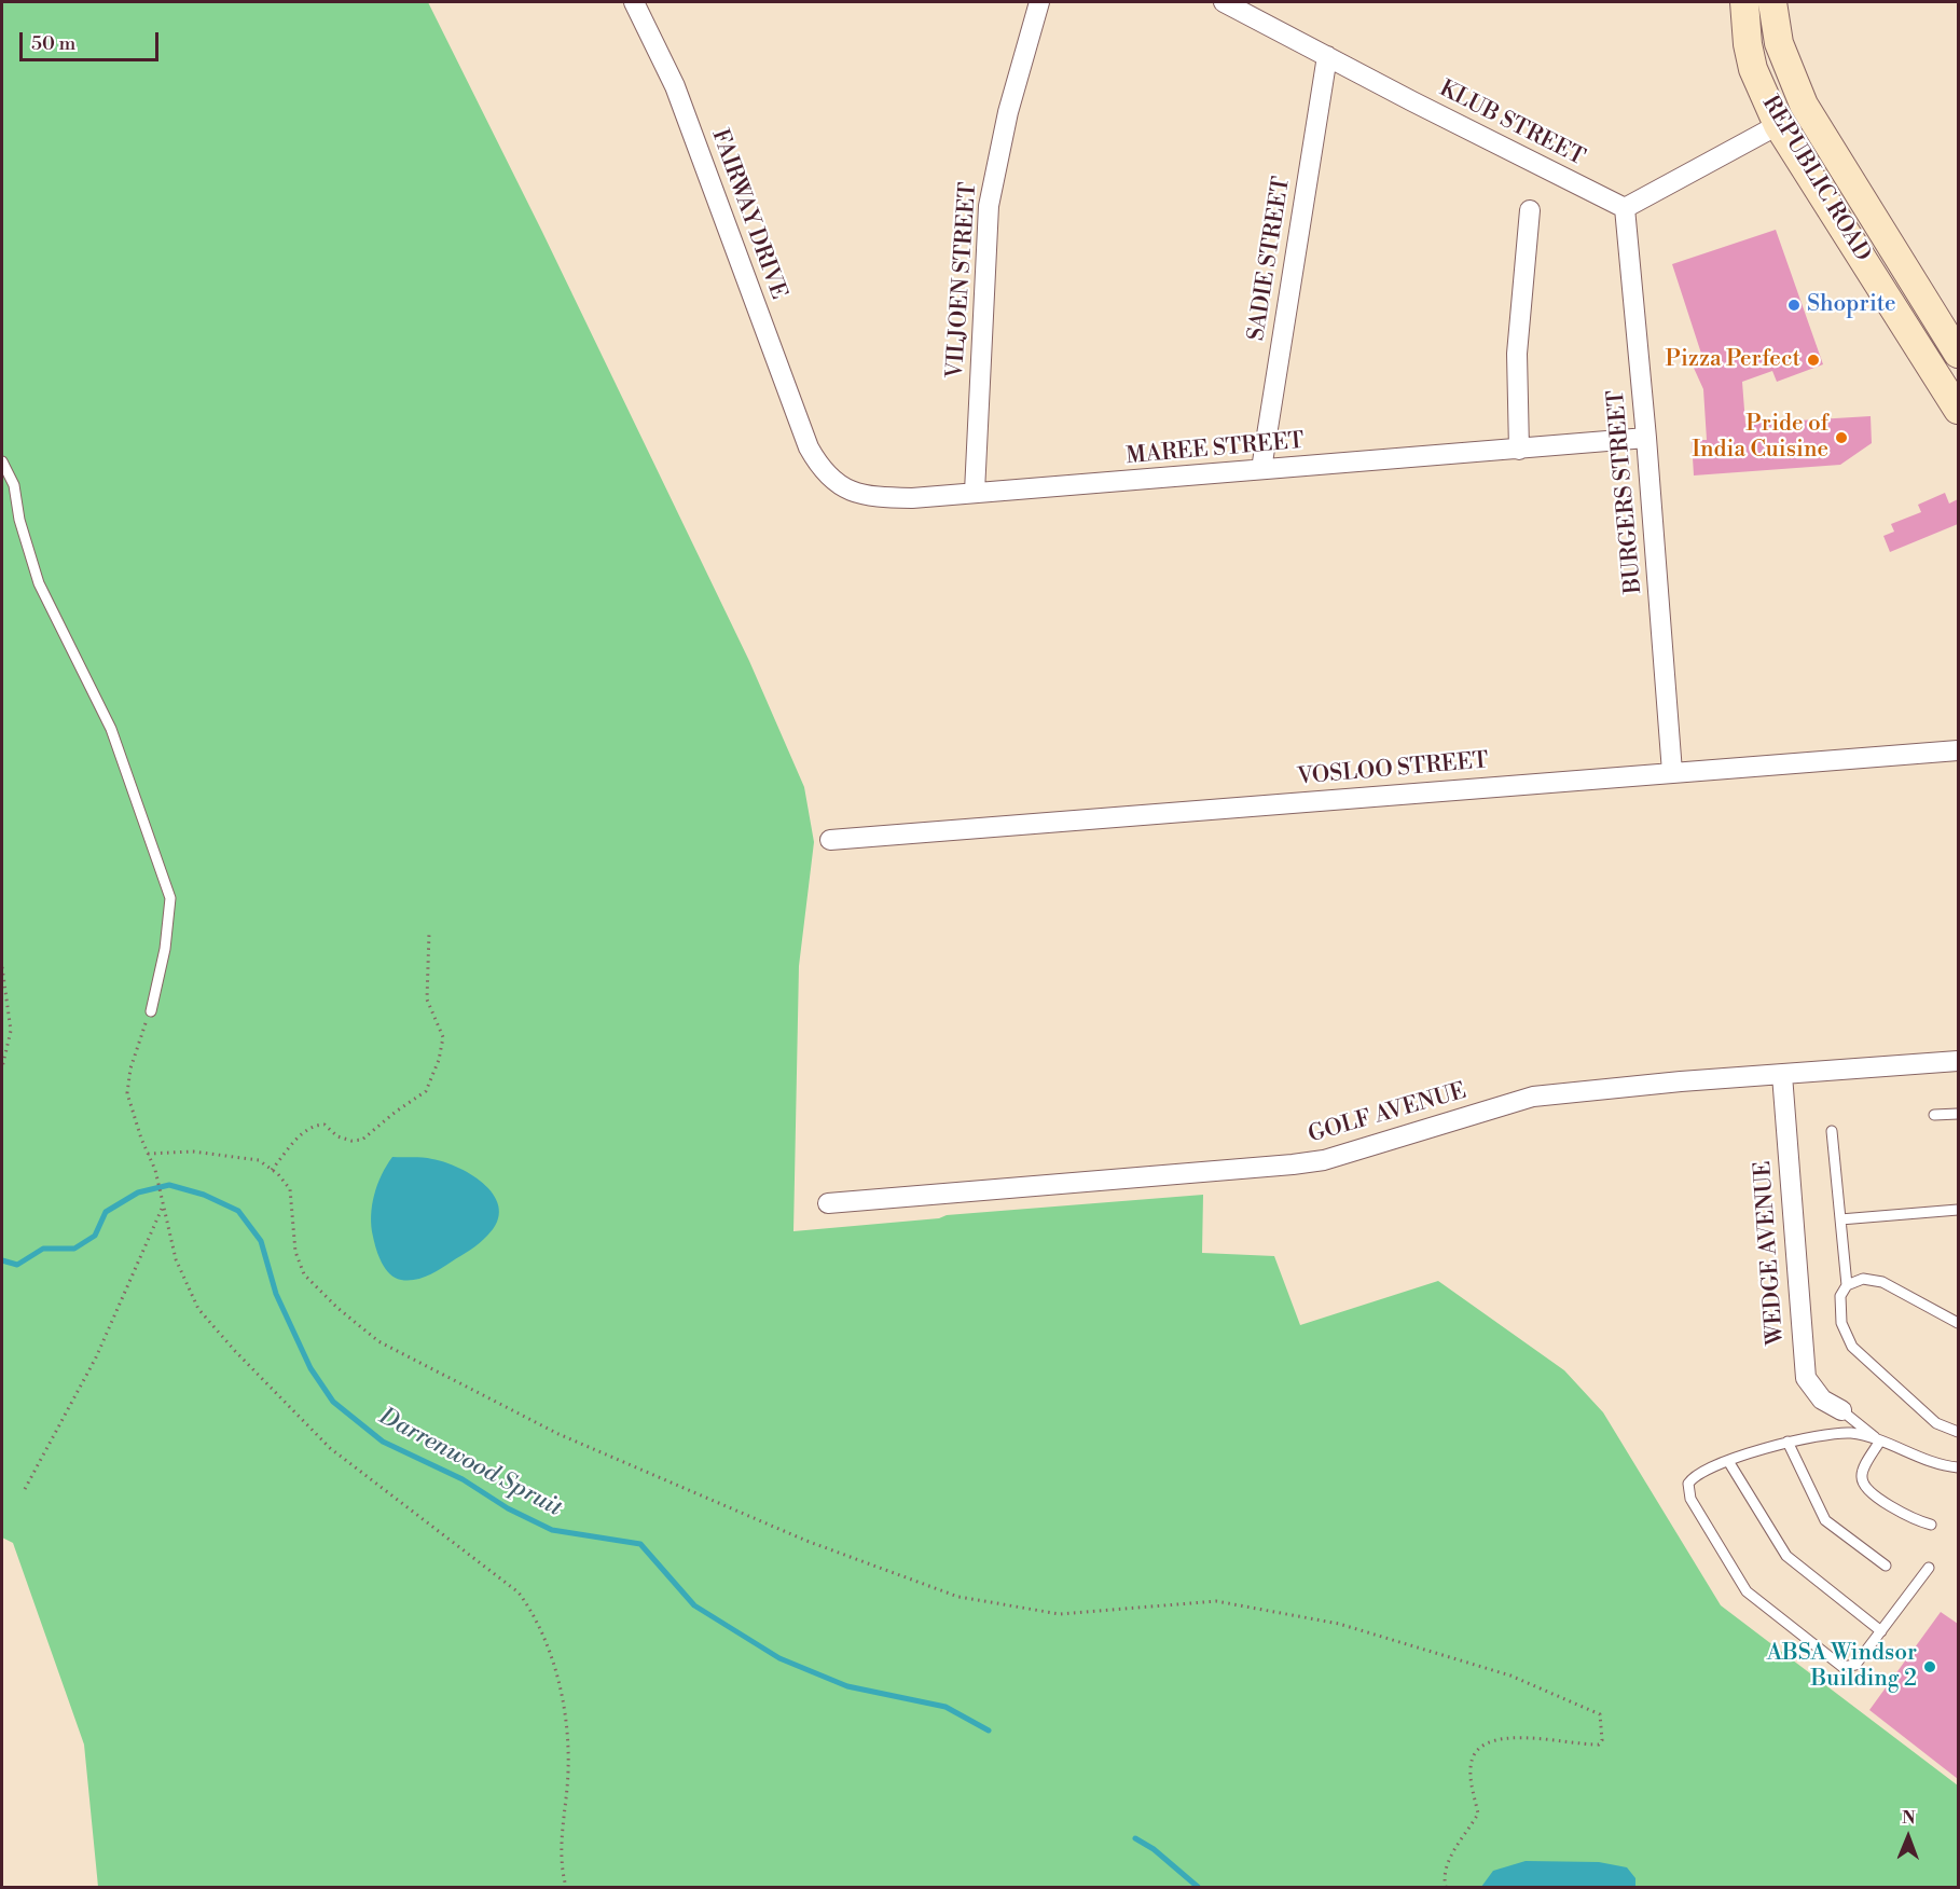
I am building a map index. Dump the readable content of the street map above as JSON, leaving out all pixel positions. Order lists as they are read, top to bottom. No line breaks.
{"streets":{"main road":["REPUBLIC ROAD"],"street":["KLUB STREET","FAIRWAY DRIVE","SADIE STREET","VILJOEN STREET","MAREE STREET","BURGERS STREET","VOSLOO STREET","GOLF AVENUE","WEDGE AVENUE"]},"crossings":[["KLUB STREET","SADIE STREET"],["KLUB STREET","BURGERS STREET"],["FAIRWAY DRIVE","MAREE STREET"],["SADIE STREET","MAREE STREET"],["VILJOEN STREET","MAREE STREET"],["MAREE STREET","BURGERS STREET"],["BURGERS STREET","VOSLOO STREET"],["GOLF AVENUE","WEDGE AVENUE"]],"water":["Darrenwood Spruit"],"places":["Shoprite","Pizza Perfect","Pride of India Cuisine","ABSA Windsor Building 2"],"scale_bar":"50 m","north":"top"}
